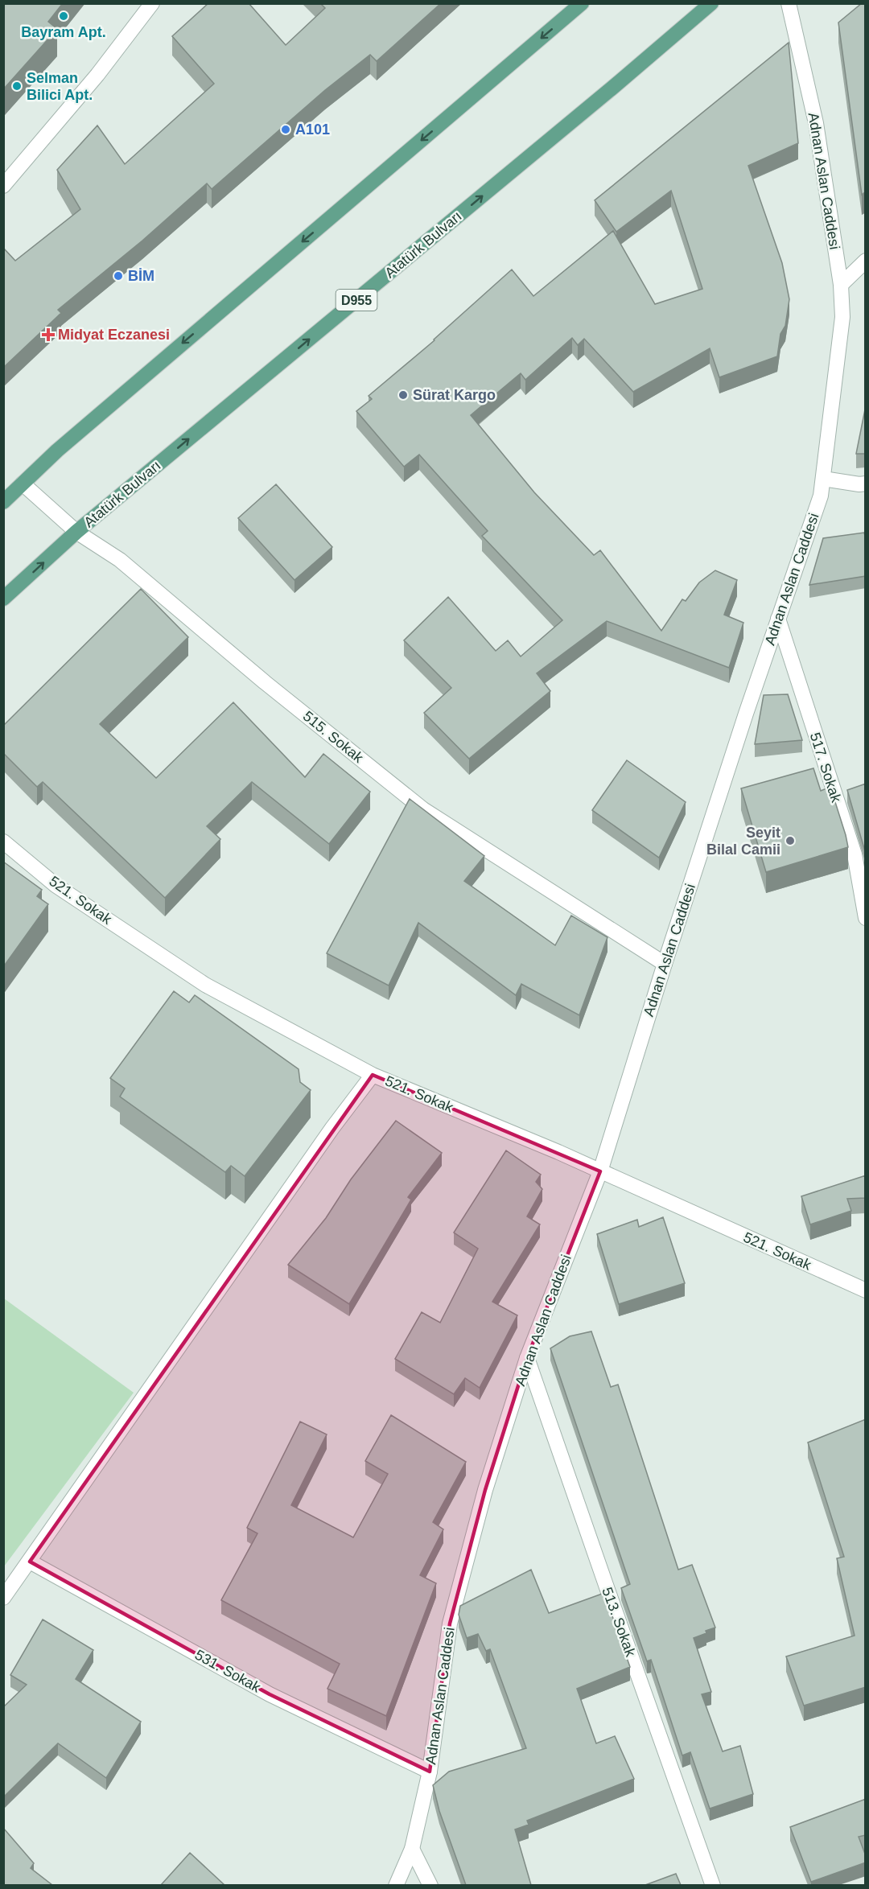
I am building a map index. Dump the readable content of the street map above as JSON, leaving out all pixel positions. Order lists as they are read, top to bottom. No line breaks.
{"streets":{"main road":["Atatürk Bulvarı","D955"],"street":["Adnan Aslan Caddesi","515. Sokak","517. Sokak","521. Sokak","513. Sokak","531. Sokak"]},"crossings":[["Adnan Aslan Caddesi","515. Sokak"],["Adnan Aslan Caddesi","517. Sokak"],["Adnan Aslan Caddesi","521. Sokak"],["Adnan Aslan Caddesi","513. Sokak"],["Adnan Aslan Caddesi","531. Sokak"],["Atatürk Bulvarı","515. Sokak"]],"places":{"other":["Bayram Apt.","Selman Bilici Apt.","A101","BİM","Sürat Kargo","Seyit Bilal Camii"],"health":["Midyat Eczanesi"]}}
